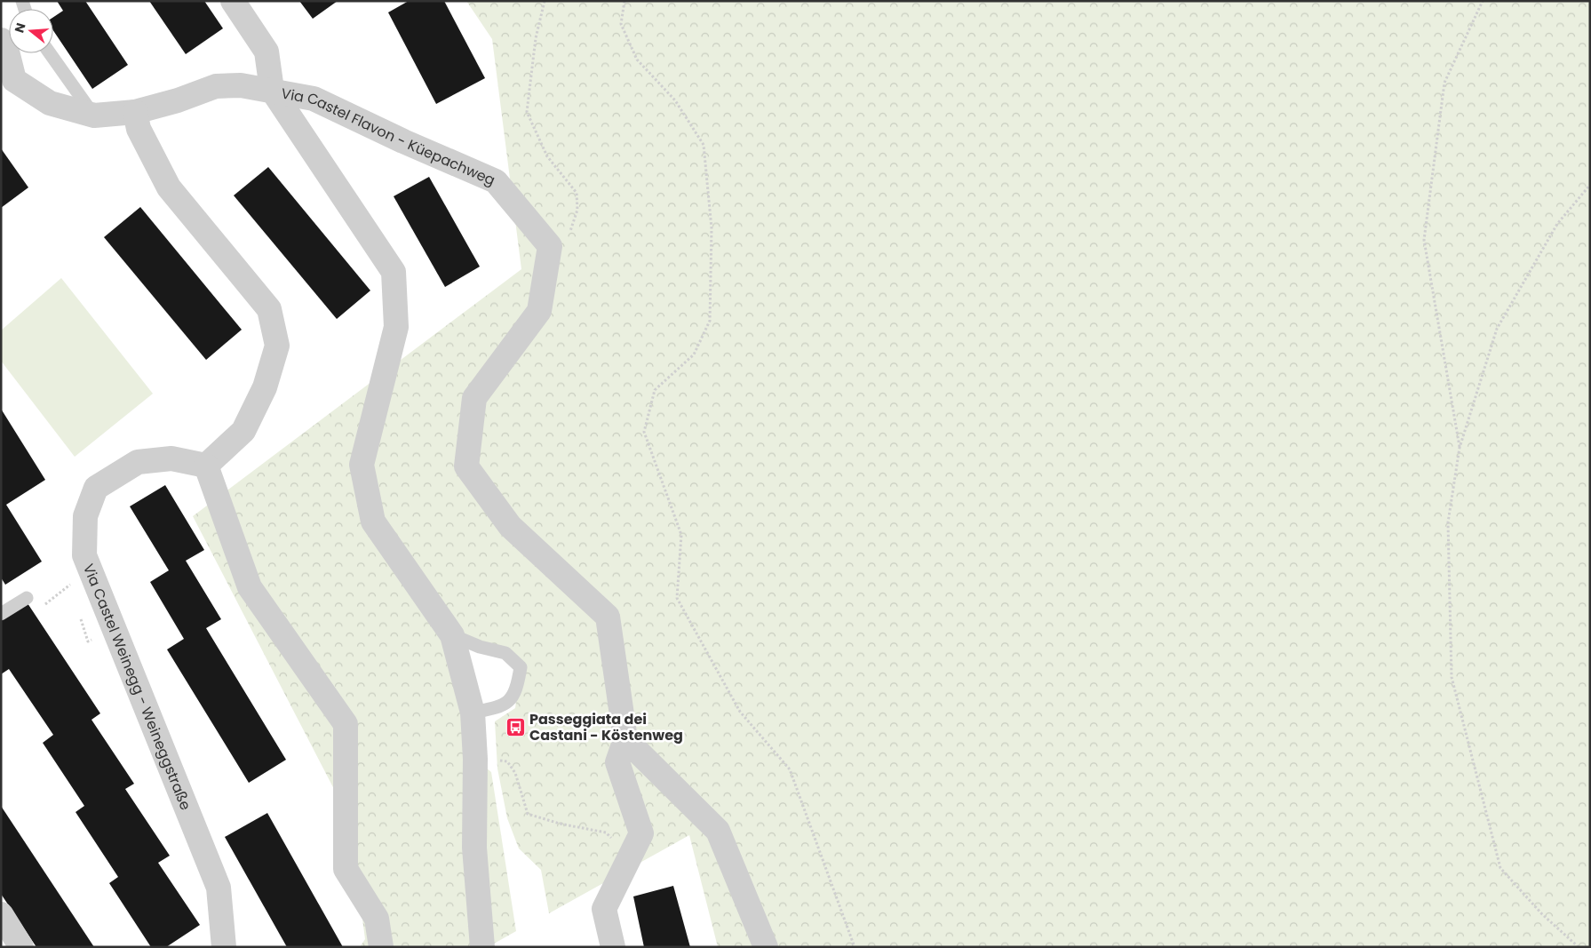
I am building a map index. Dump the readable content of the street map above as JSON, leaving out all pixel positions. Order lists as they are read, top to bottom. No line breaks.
{"streets":{"street":["Via Castel Flavon - Küepachweg","Via Castel Weinegg - Weineggstraße"]},"places":{"bus stop":["Passeggiata dei Castani - Köstenweg"]},"north":"left"}
